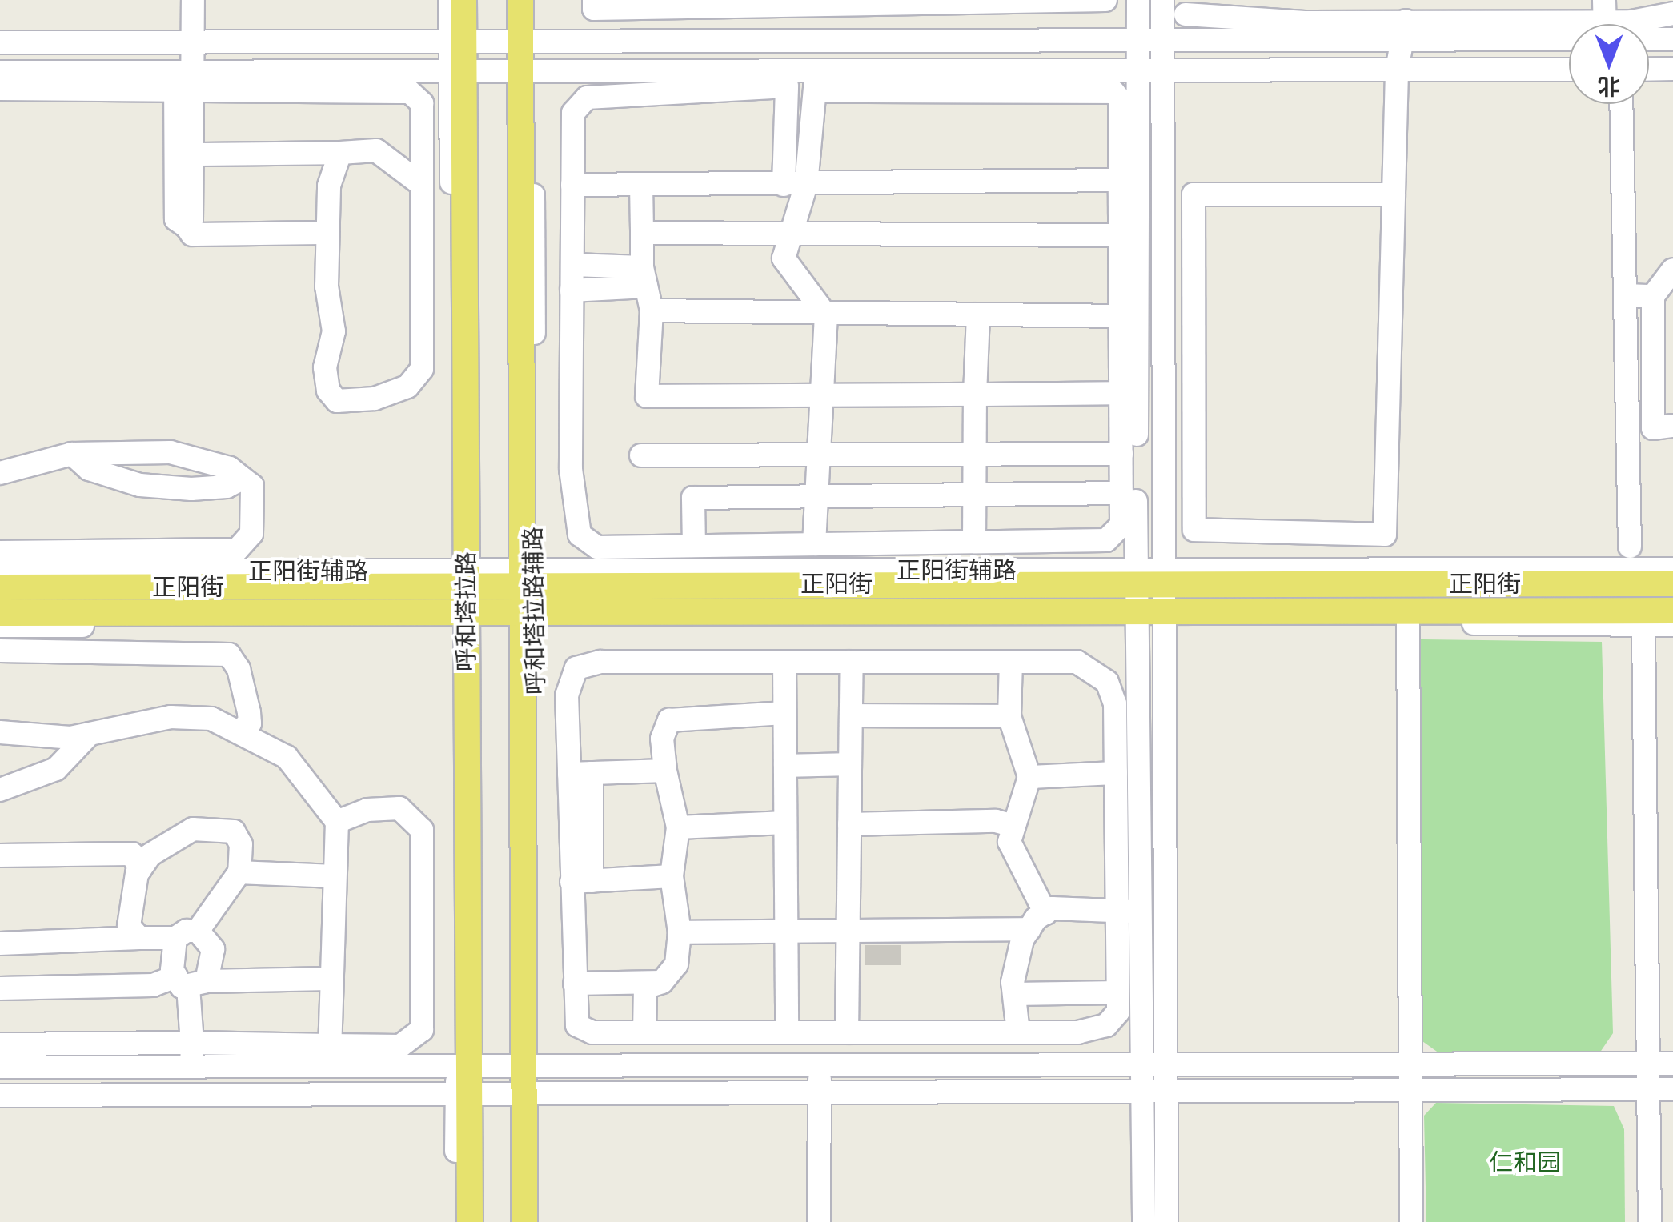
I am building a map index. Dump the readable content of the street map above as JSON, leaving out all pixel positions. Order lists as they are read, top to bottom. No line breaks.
{"streets":{"main road":["正阳街","呼和塔拉路"],"street":["正阳街辅路"]},"crossings":[["正阳街辅路","正阳街"],["正阳街辅路","呼和塔拉路"],["正阳街","呼和塔拉路"]],"parks":["仁和园"],"north":"bottom"}
